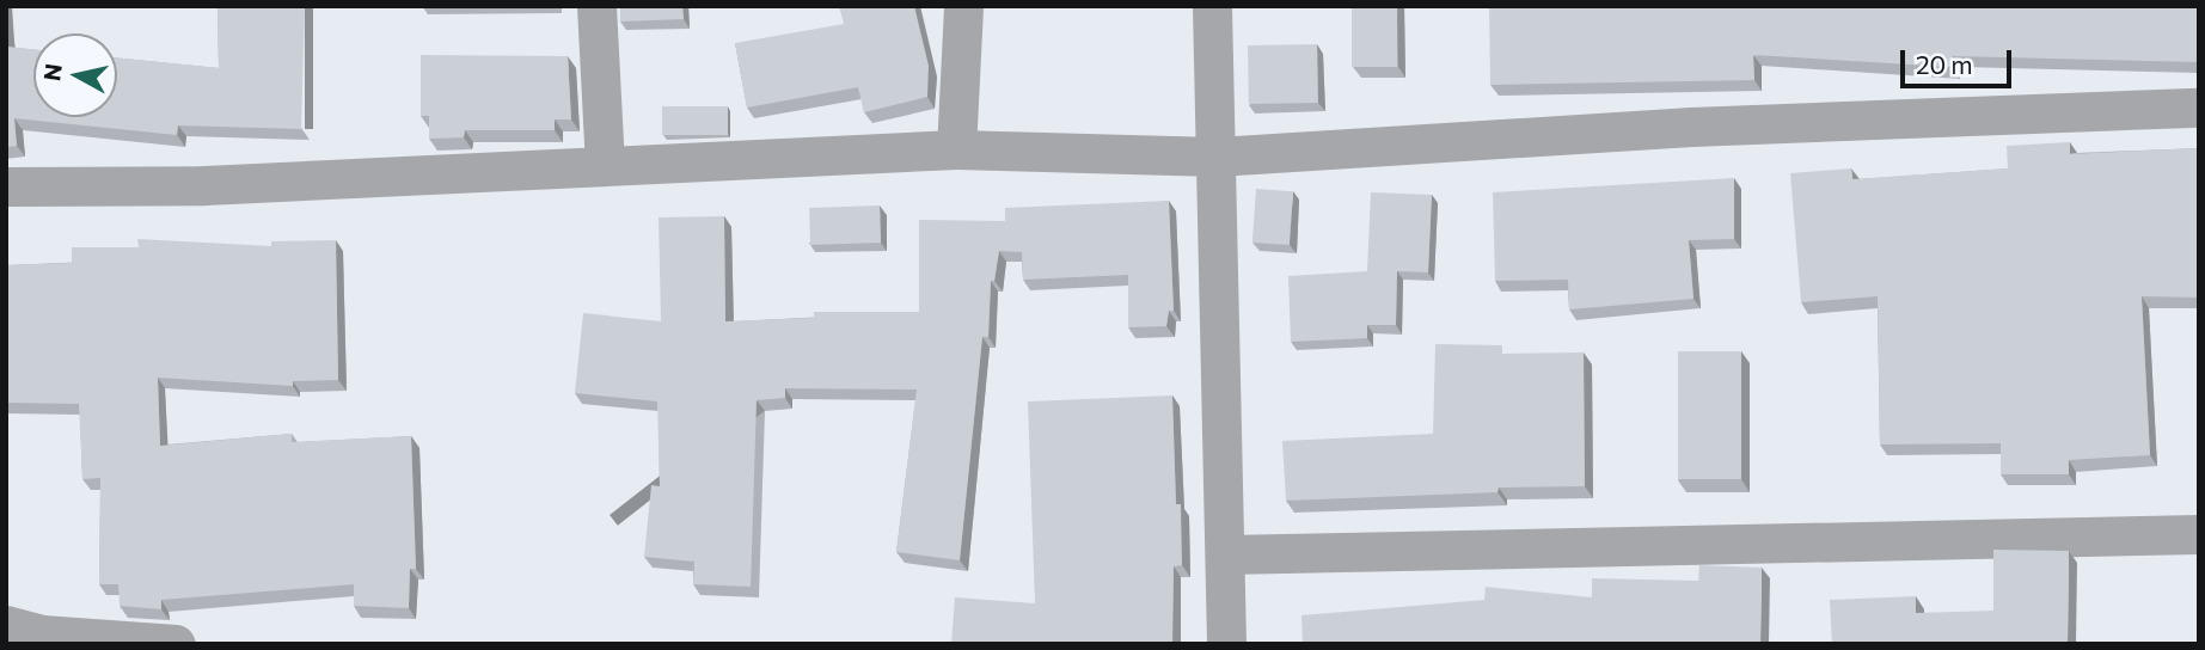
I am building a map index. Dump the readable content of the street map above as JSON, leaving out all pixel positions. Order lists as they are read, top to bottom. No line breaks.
{"scale_bar":"20 m","north":"left"}
